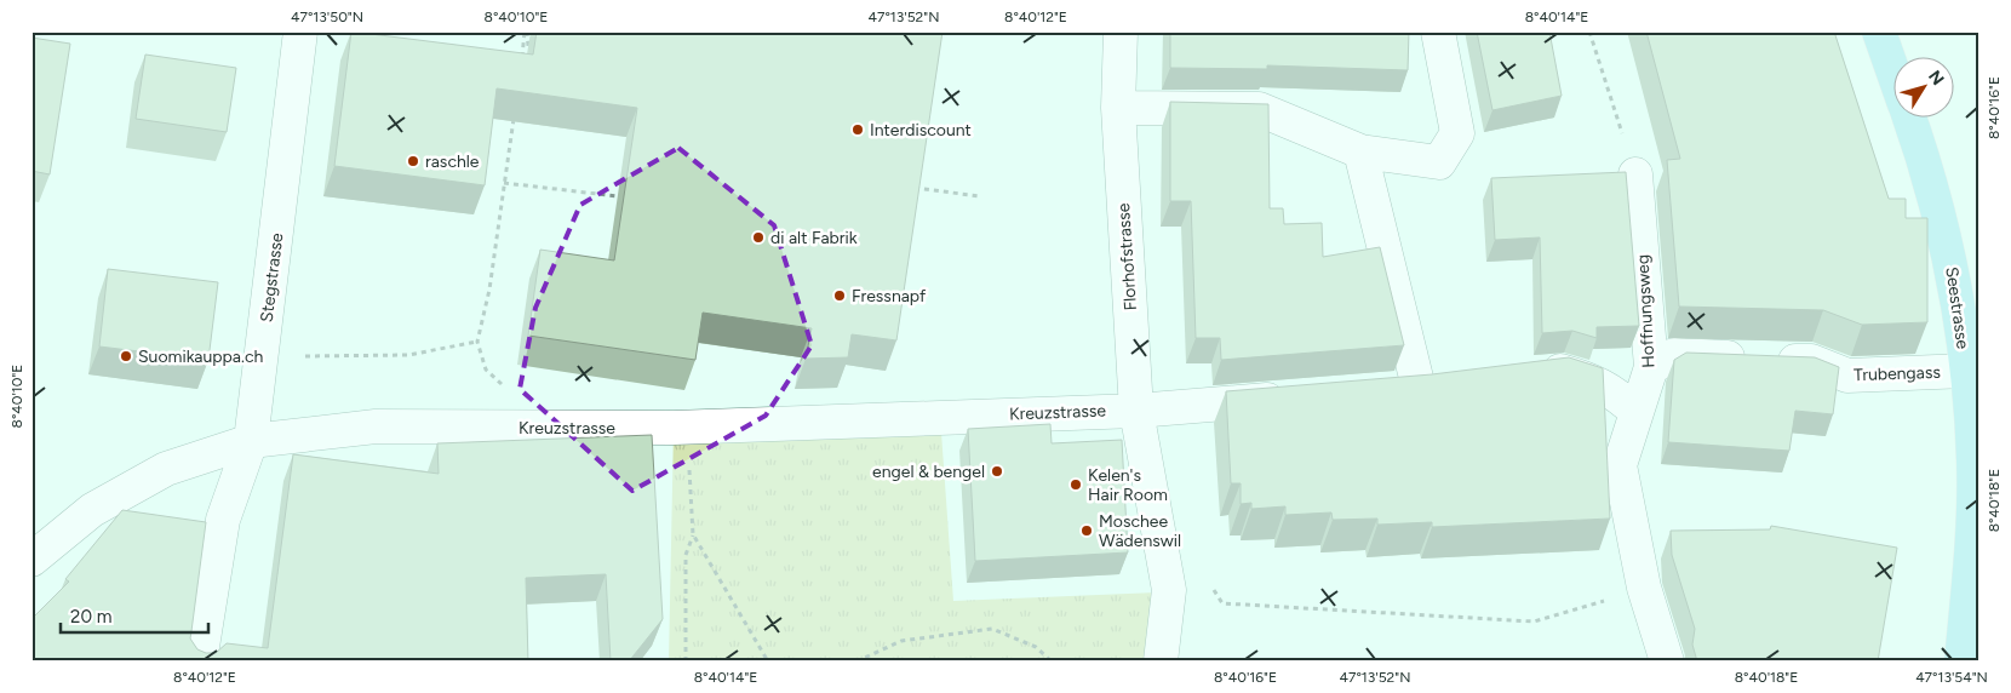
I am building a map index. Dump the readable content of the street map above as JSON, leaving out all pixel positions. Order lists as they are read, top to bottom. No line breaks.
{"streets":{"main road":["Seestrasse"],"street":["Florhofstrasse","Stegstrasse","Hoffnungsweg","Trubengass","Kreuzstrasse"]},"crossings":[["Florhofstrasse","Kreuzstrasse"],["Stegstrasse","Kreuzstrasse"],["Seestrasse","Trubengass"],["Hoffnungsweg","Trubengass"]],"places":["Interdiscount","raschle","di alt Fabrik","Fressnapf","Suomikauppa.ch","engel & bengel","Kelen's Hair Room","Moschee Wädenswil"],"scale_bar":"20 m","north":"top right","coordinates":["47°13'50\"N","8°40'10\"E","47°13'52\"N","8°40'12\"E","8°40'14\"E","8°40'16\"E","8°40'18\"E","47°13'54\"N"]}
